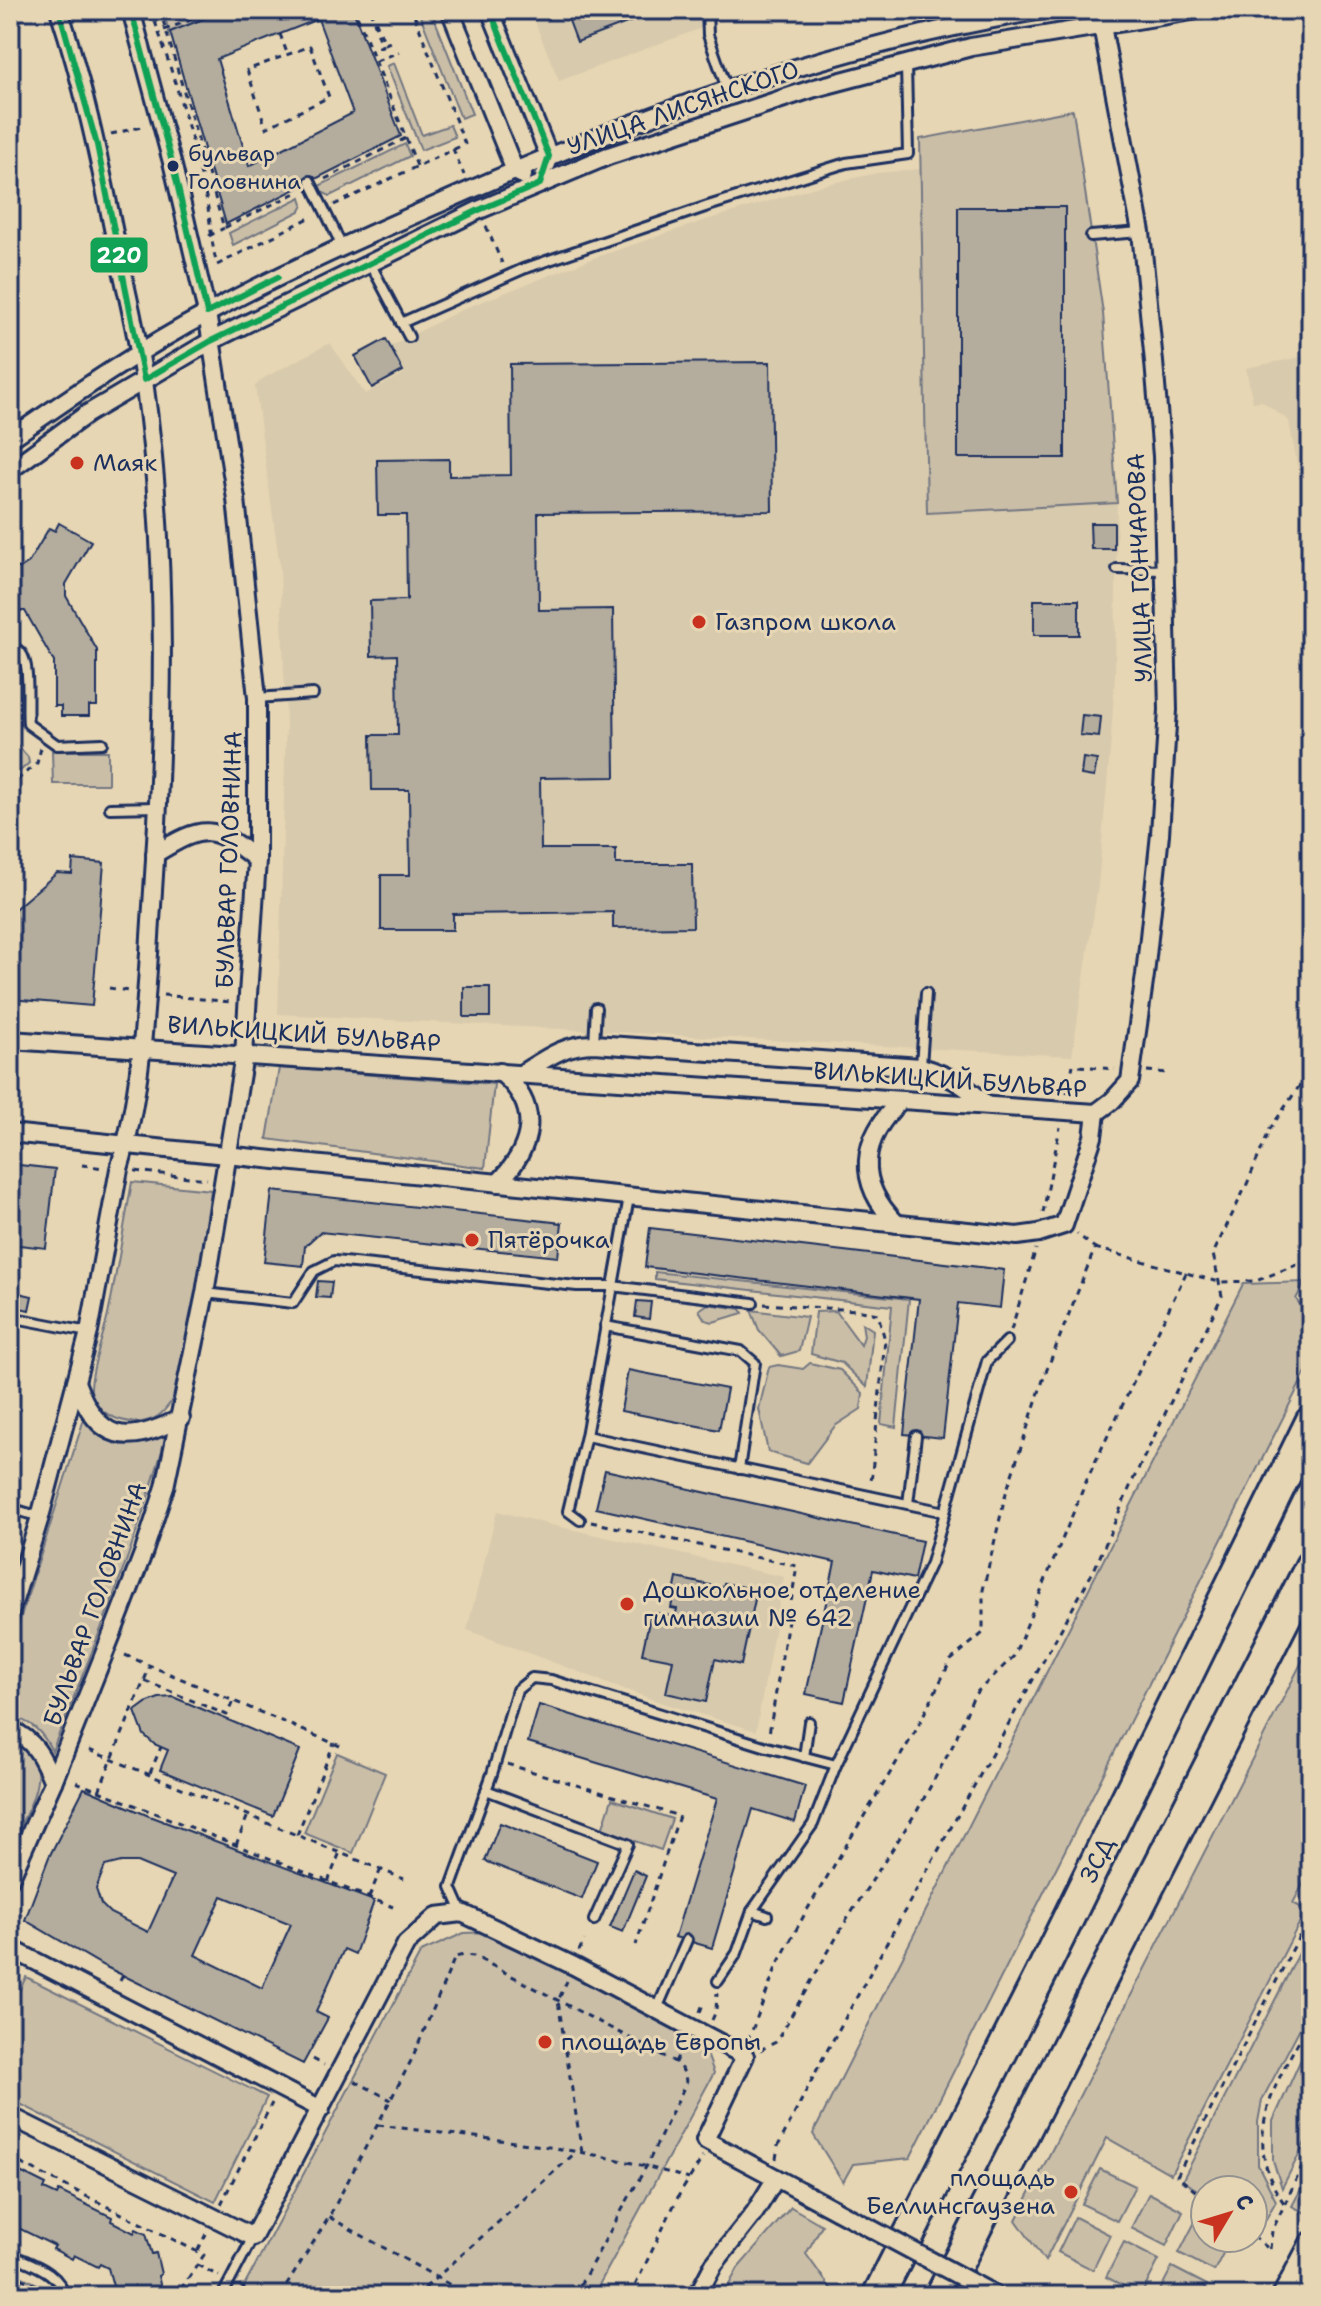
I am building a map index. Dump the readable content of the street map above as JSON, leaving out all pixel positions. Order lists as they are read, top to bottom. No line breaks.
{"streets":{"highway":["ЗСД"],"street":["УЛИЦА ЛИСЯНСКОГО","УЛИЦА ГОНЧАРОВА","БУЛЬВАР ГОЛОВНИНА","ВИЛЬКИЦКИЙ БУЛЬВАР"]},"crossings":[["УЛИЦА ЛИСЯНСКОГО","УЛИЦА ГОНЧАРОВА"],["УЛИЦА ЛИСЯНСКОГО","БУЛЬВАР ГОЛОВНИНА"],["УЛИЦА ГОНЧАРОВА","ВИЛЬКИЦКИЙ БУЛЬВАР"],["БУЛЬВАР ГОЛОВНИНА","ВИЛЬКИЦКИЙ БУЛЬВАР"]],"places":["бульвар Головнина","Маяк","Газпром школа","Пятёрочка","Дошкольное отделение гимназии № 642","площадь Европы","площадь Беллинсгаузена"],"lines":["transit line 220"],"north":"top right"}
